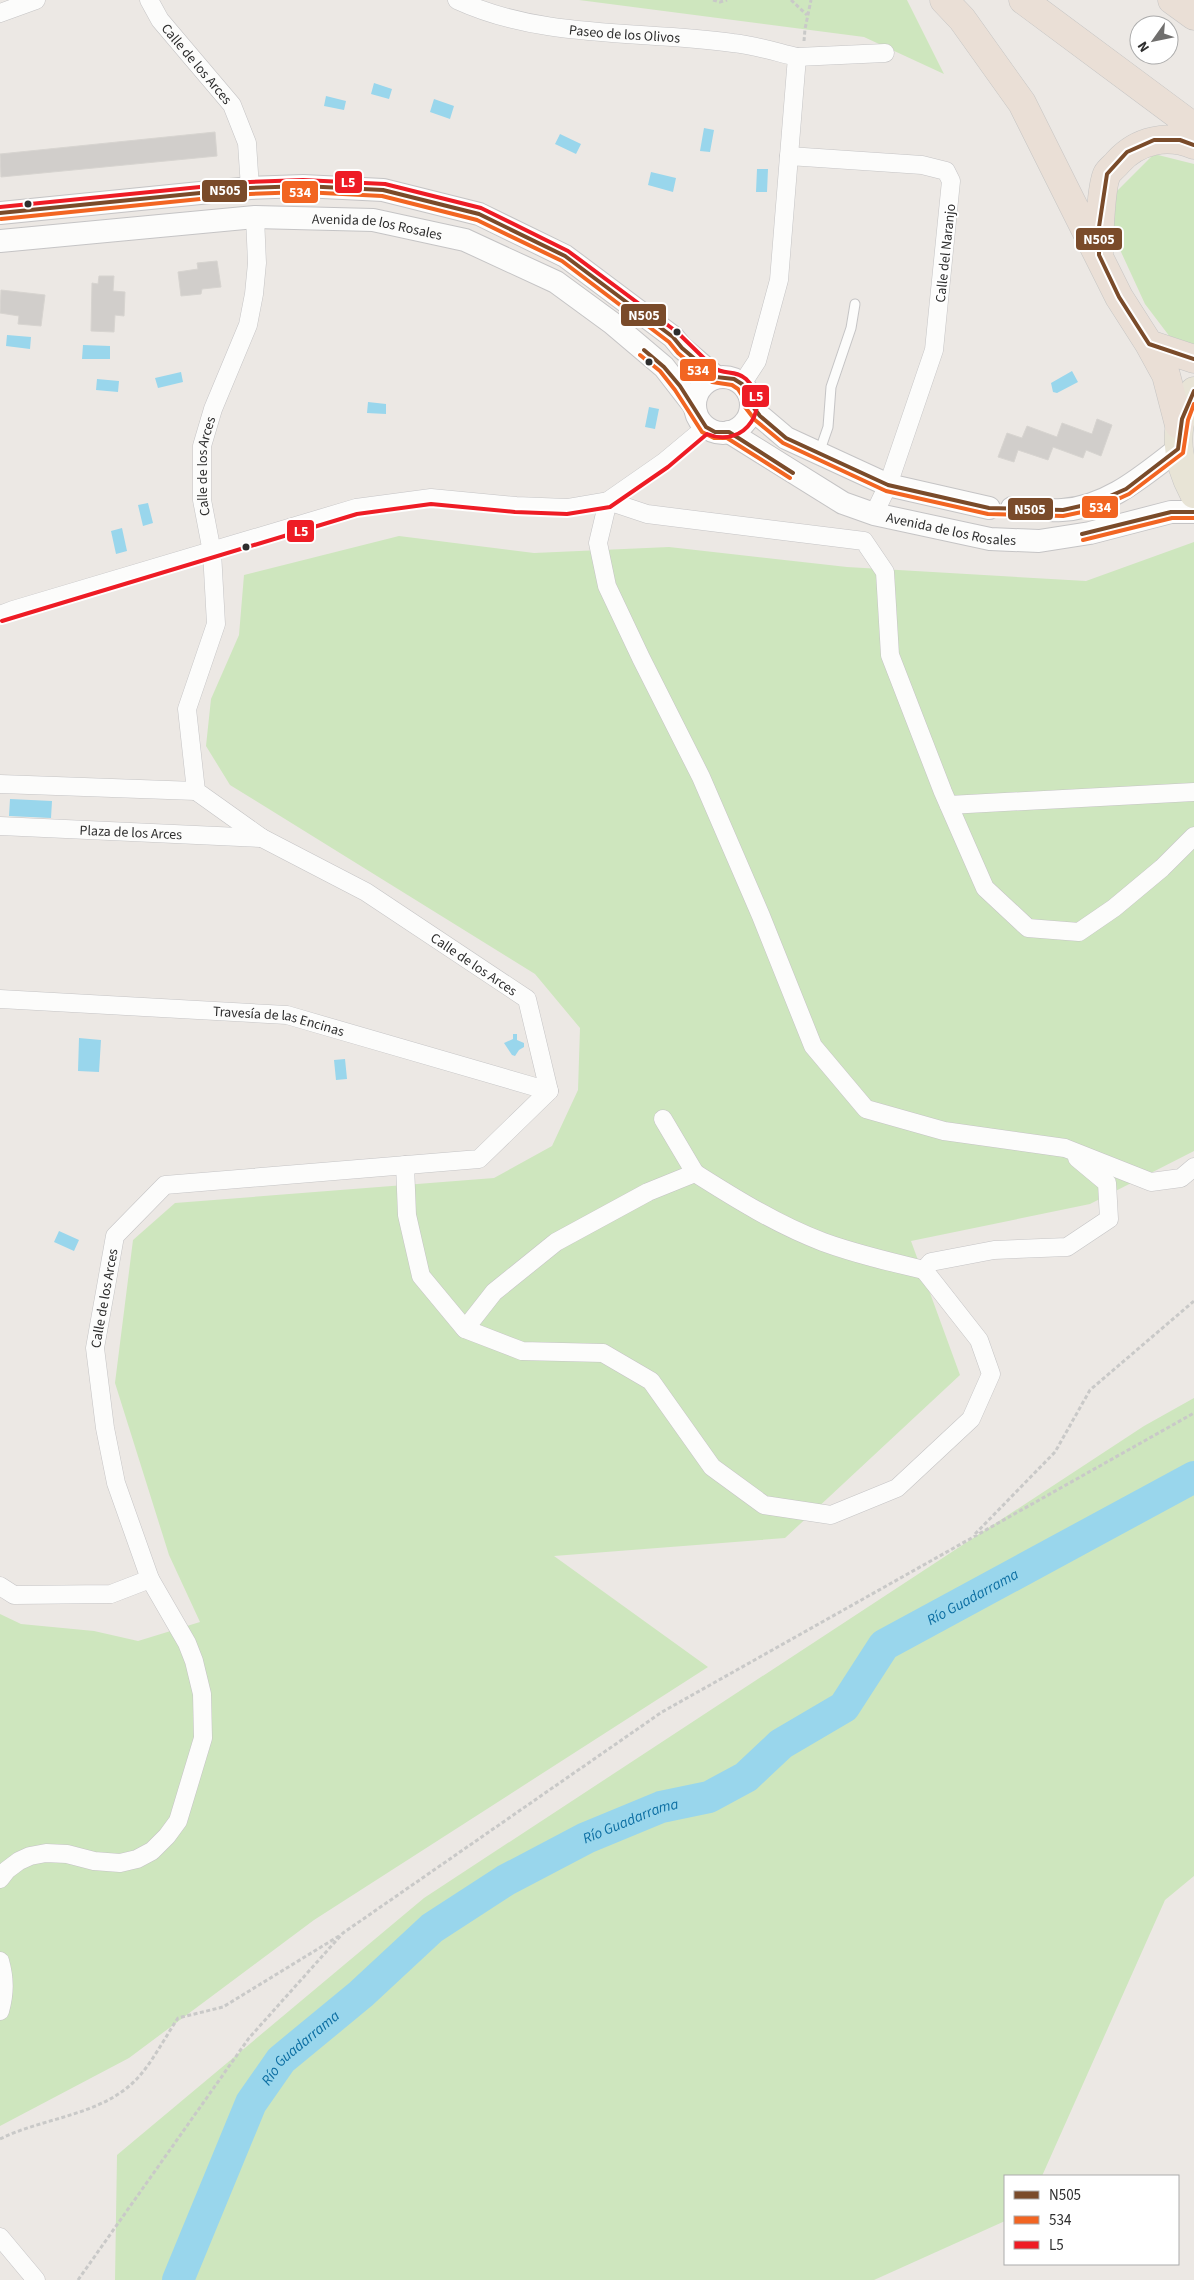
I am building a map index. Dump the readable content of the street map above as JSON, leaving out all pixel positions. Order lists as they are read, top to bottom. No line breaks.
{"streets":{"street":["Paseo de los Olivos","Calle de los Arces","Avenida de los Rosales","Calle del Naranjo","Plaza de los Arces","Travesía de las Encinas"]},"crossings":[["Calle de los Arces","Avenida de los Rosales"],["Calle de los Arces","Plaza de los Arces"],["Calle de los Arces","Travesía de las Encinas"],["Avenida de los Rosales","Calle del Naranjo"]],"water":["Río Guadarrama"],"lines":["transit line N505","transit line L5","transit line 534"],"legend":["N505","534","L5"],"north":"bottom left"}
